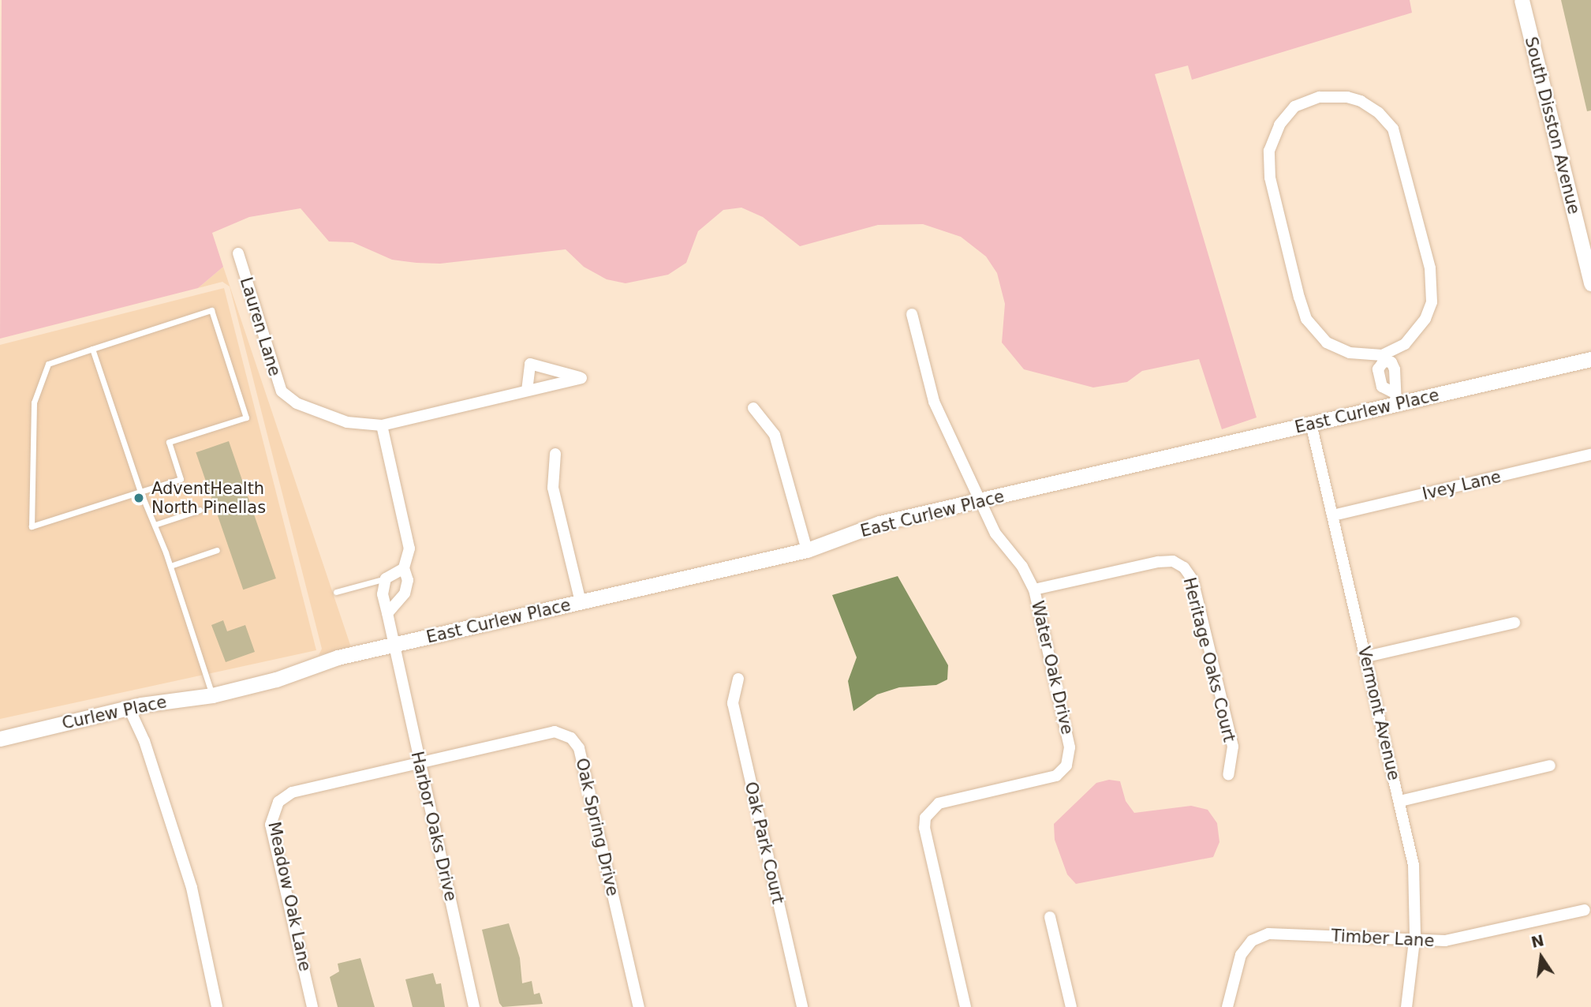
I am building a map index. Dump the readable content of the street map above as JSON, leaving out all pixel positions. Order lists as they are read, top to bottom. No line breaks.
{"streets":{"street":["South Disston Avenue","Lauren Lane","East Curlew Place","Ivey Lane","Heritage Oaks Court","Water Oak Drive","Curlew Place","Vermont Avenue","Harbor Oaks Drive","Oak Spring Drive","Oak Park Court","Meadow Oak Lane","Timber Lane"]},"crossings":[["East Curlew Place","Water Oak Drive"],["East Curlew Place","Curlew Place"],["East Curlew Place","Vermont Avenue"],["East Curlew Place","Harbor Oaks Drive"],["Ivey Lane","Vermont Avenue"],["Heritage Oaks Court","Water Oak Drive"],["Vermont Avenue","Timber Lane"],["Harbor Oaks Drive","Oak Spring Drive"],["Harbor Oaks Drive","Meadow Oak Lane"],["Oak Spring Drive","Meadow Oak Lane"]],"places":["AdventHealth North Pinellas"],"north":"top"}
